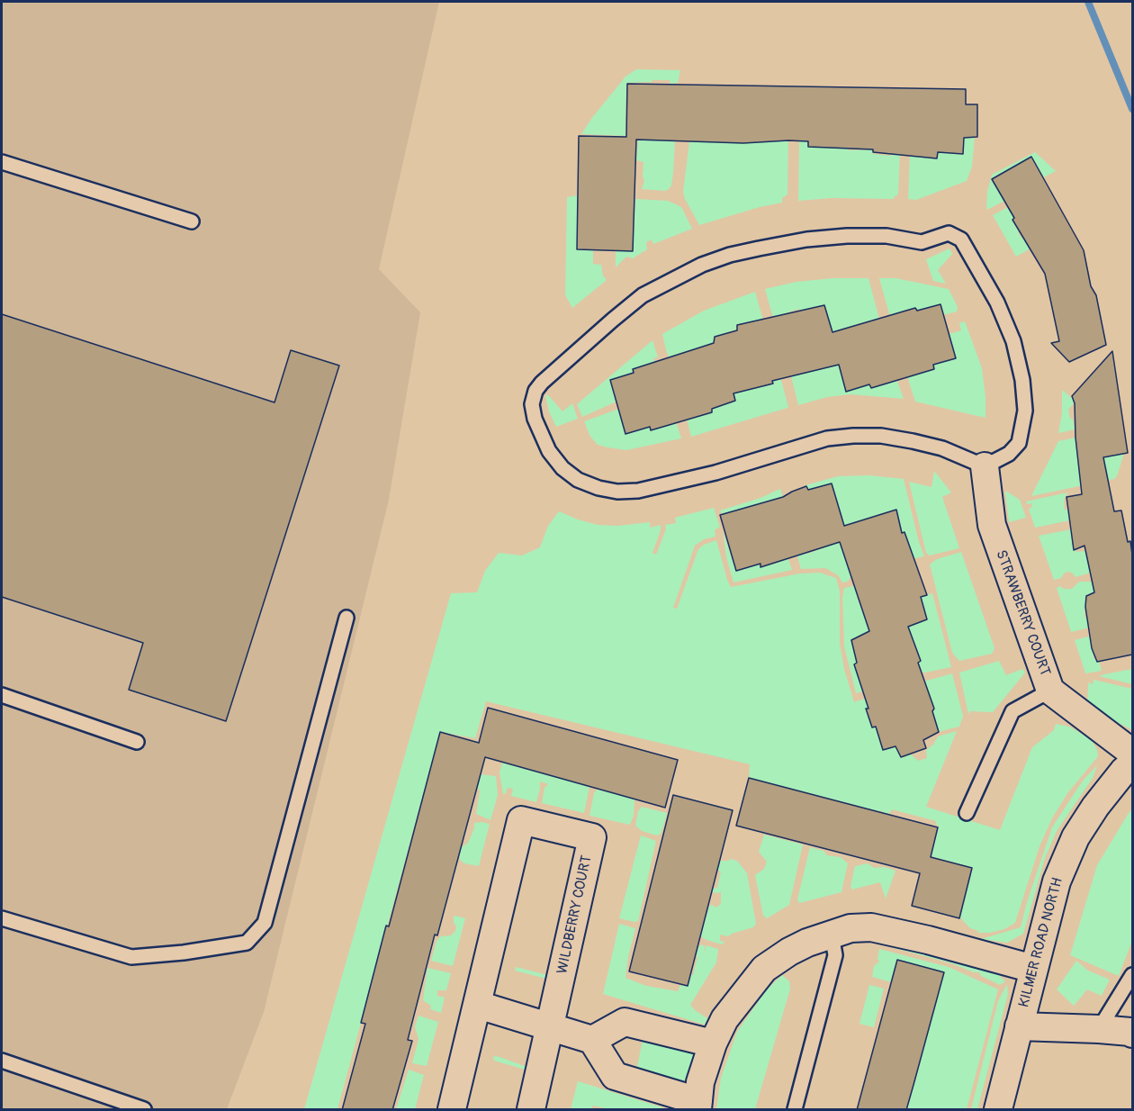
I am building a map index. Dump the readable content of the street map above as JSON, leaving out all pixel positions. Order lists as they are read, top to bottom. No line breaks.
{"streets":{"street":["STRAWBERRY COURT","WILDBERRY COURT","KILMER ROAD NORTH"]}}
